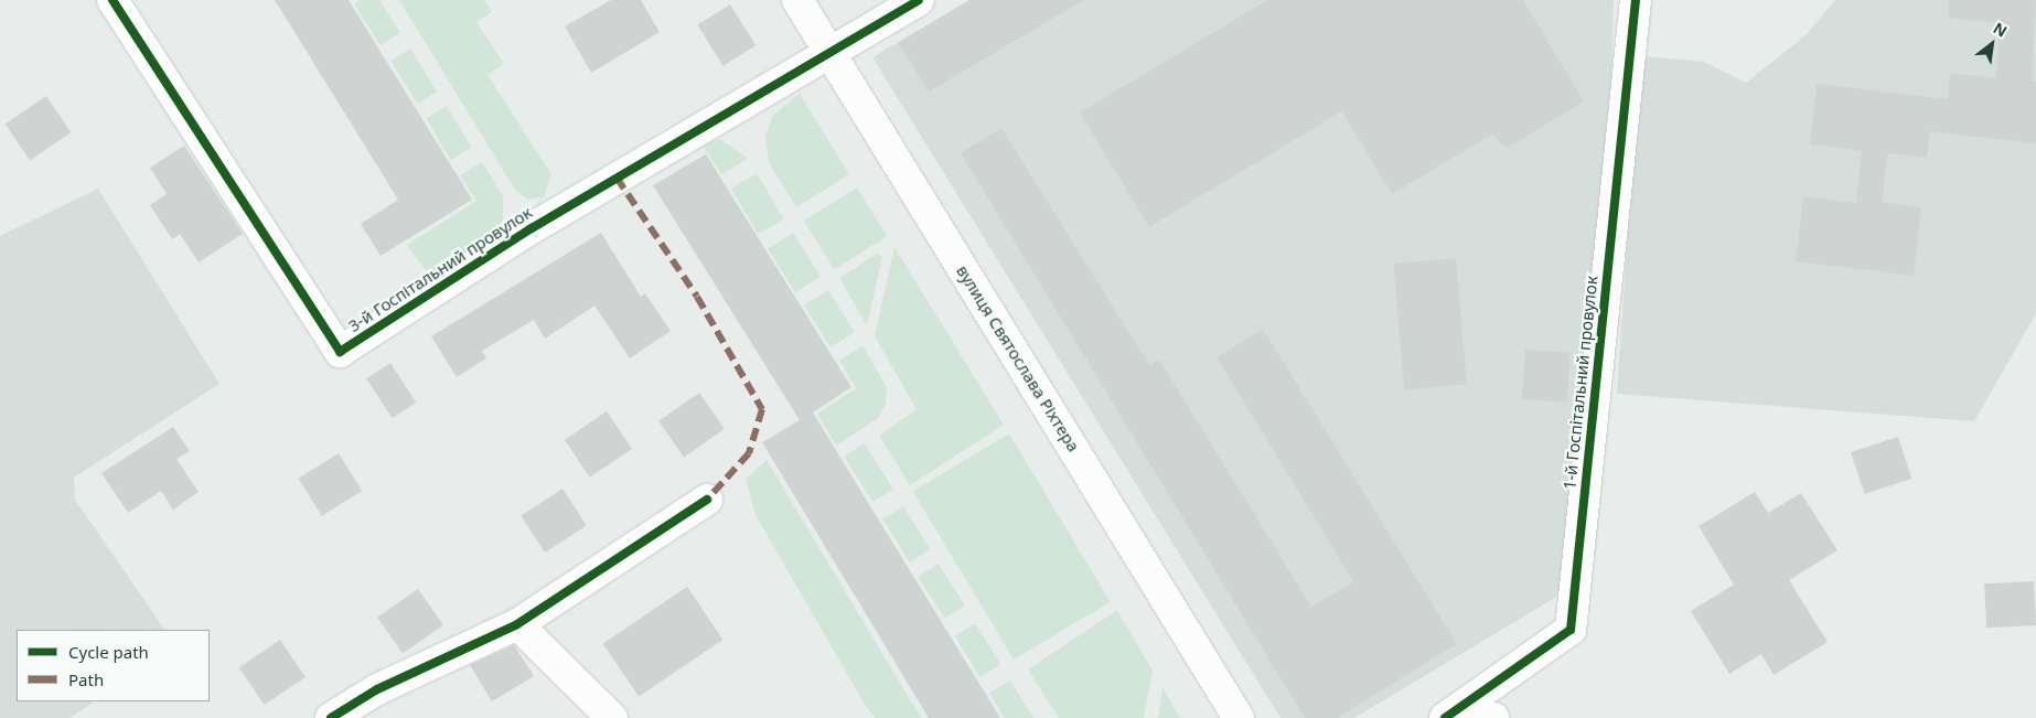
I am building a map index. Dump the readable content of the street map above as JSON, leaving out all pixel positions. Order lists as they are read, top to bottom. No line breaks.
{"streets":{"street":["3-й Госпітальний провулок","вулиця Святослава Ріхтера","1-й Госпітальний провулок"]},"crossings":[["3-й Госпітальний провулок","вулиця Святослава Ріхтера"]],"legend":["Cycle path","Path"],"north":"top right"}
